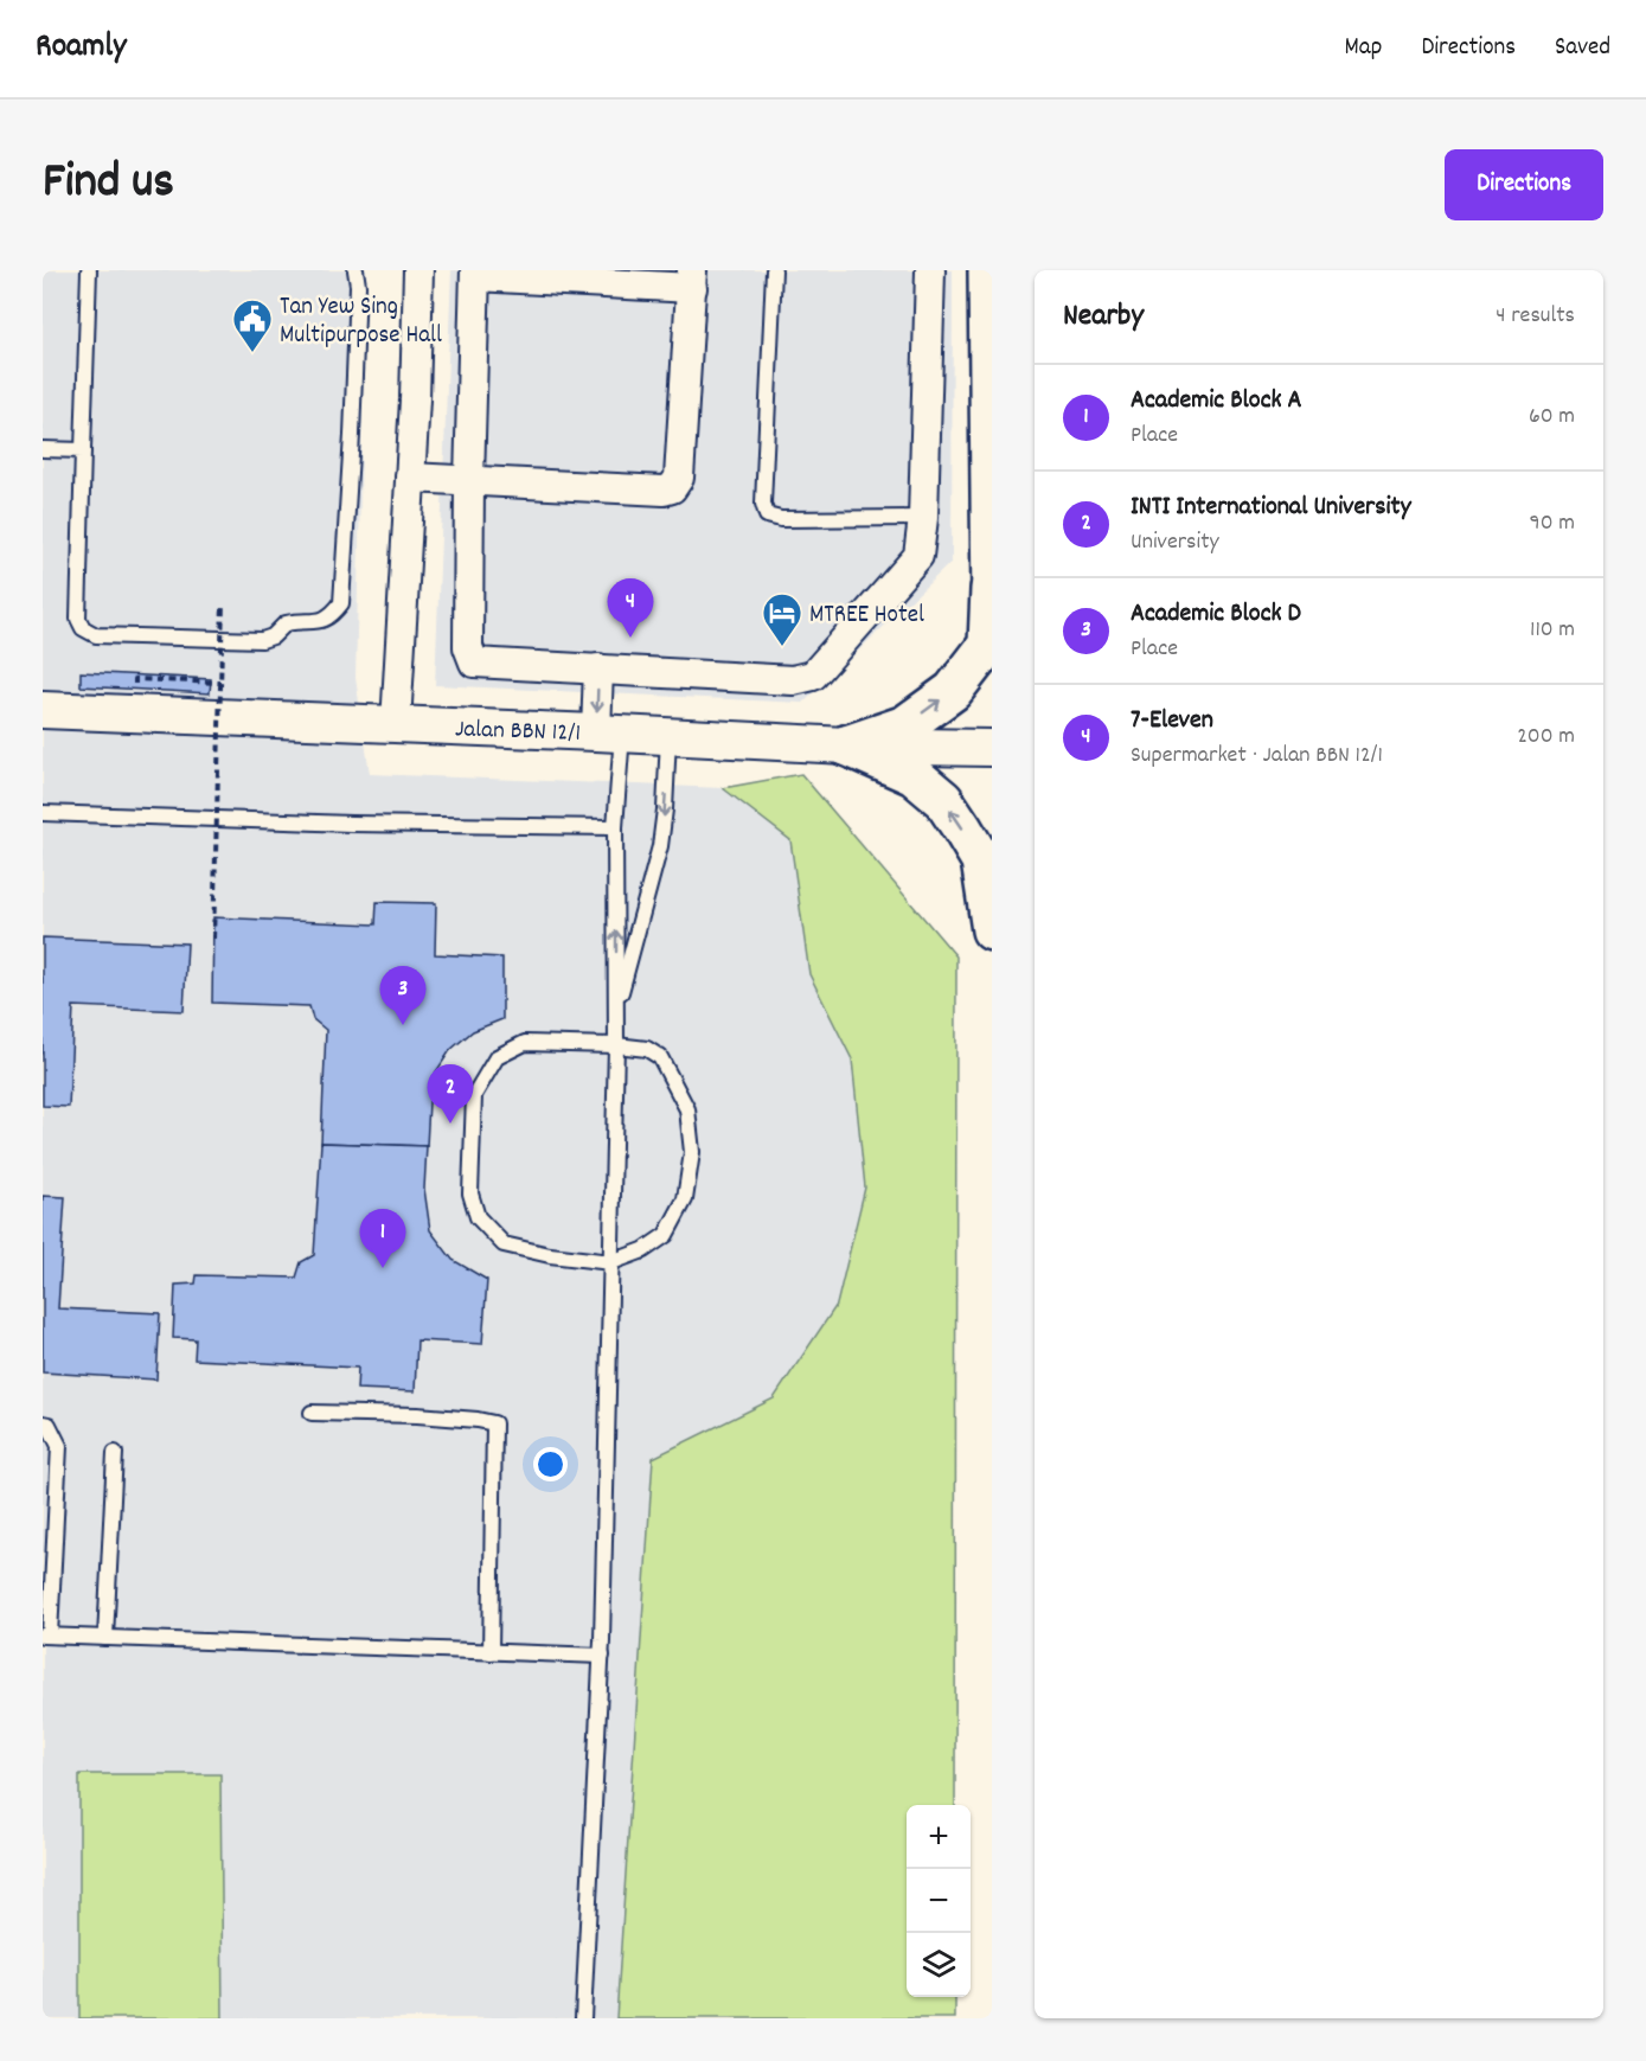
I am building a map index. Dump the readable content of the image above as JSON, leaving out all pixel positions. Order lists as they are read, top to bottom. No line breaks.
{"streets":{"street":["Jalan BBN 12/1"]},"places":{"public building":["Tan Yew Sing Multipurpose Hall"],"hotel":["MTREE Hotel"]},"page":{"header":"Roamly","nav":["Map","Directions","Saved"],"title":"Find us","buttons":"Directions","heading":["Nearby","4 results"],"list":[{"mark":"1","name":"Academic Block A","note":"Place","value":"60 m"},{"mark":"2","name":"INTI International University","note":"University","value":"90 m"},{"mark":"3","name":"Academic Block D","note":"Place","value":"110 m"},{"mark":"4","name":"7-Eleven","note":"Supermarket · Jalan BBN 12/1","value":"200 m"}],"pins":["4","3","2","1"],"map_buttons":["+","−"]}}
